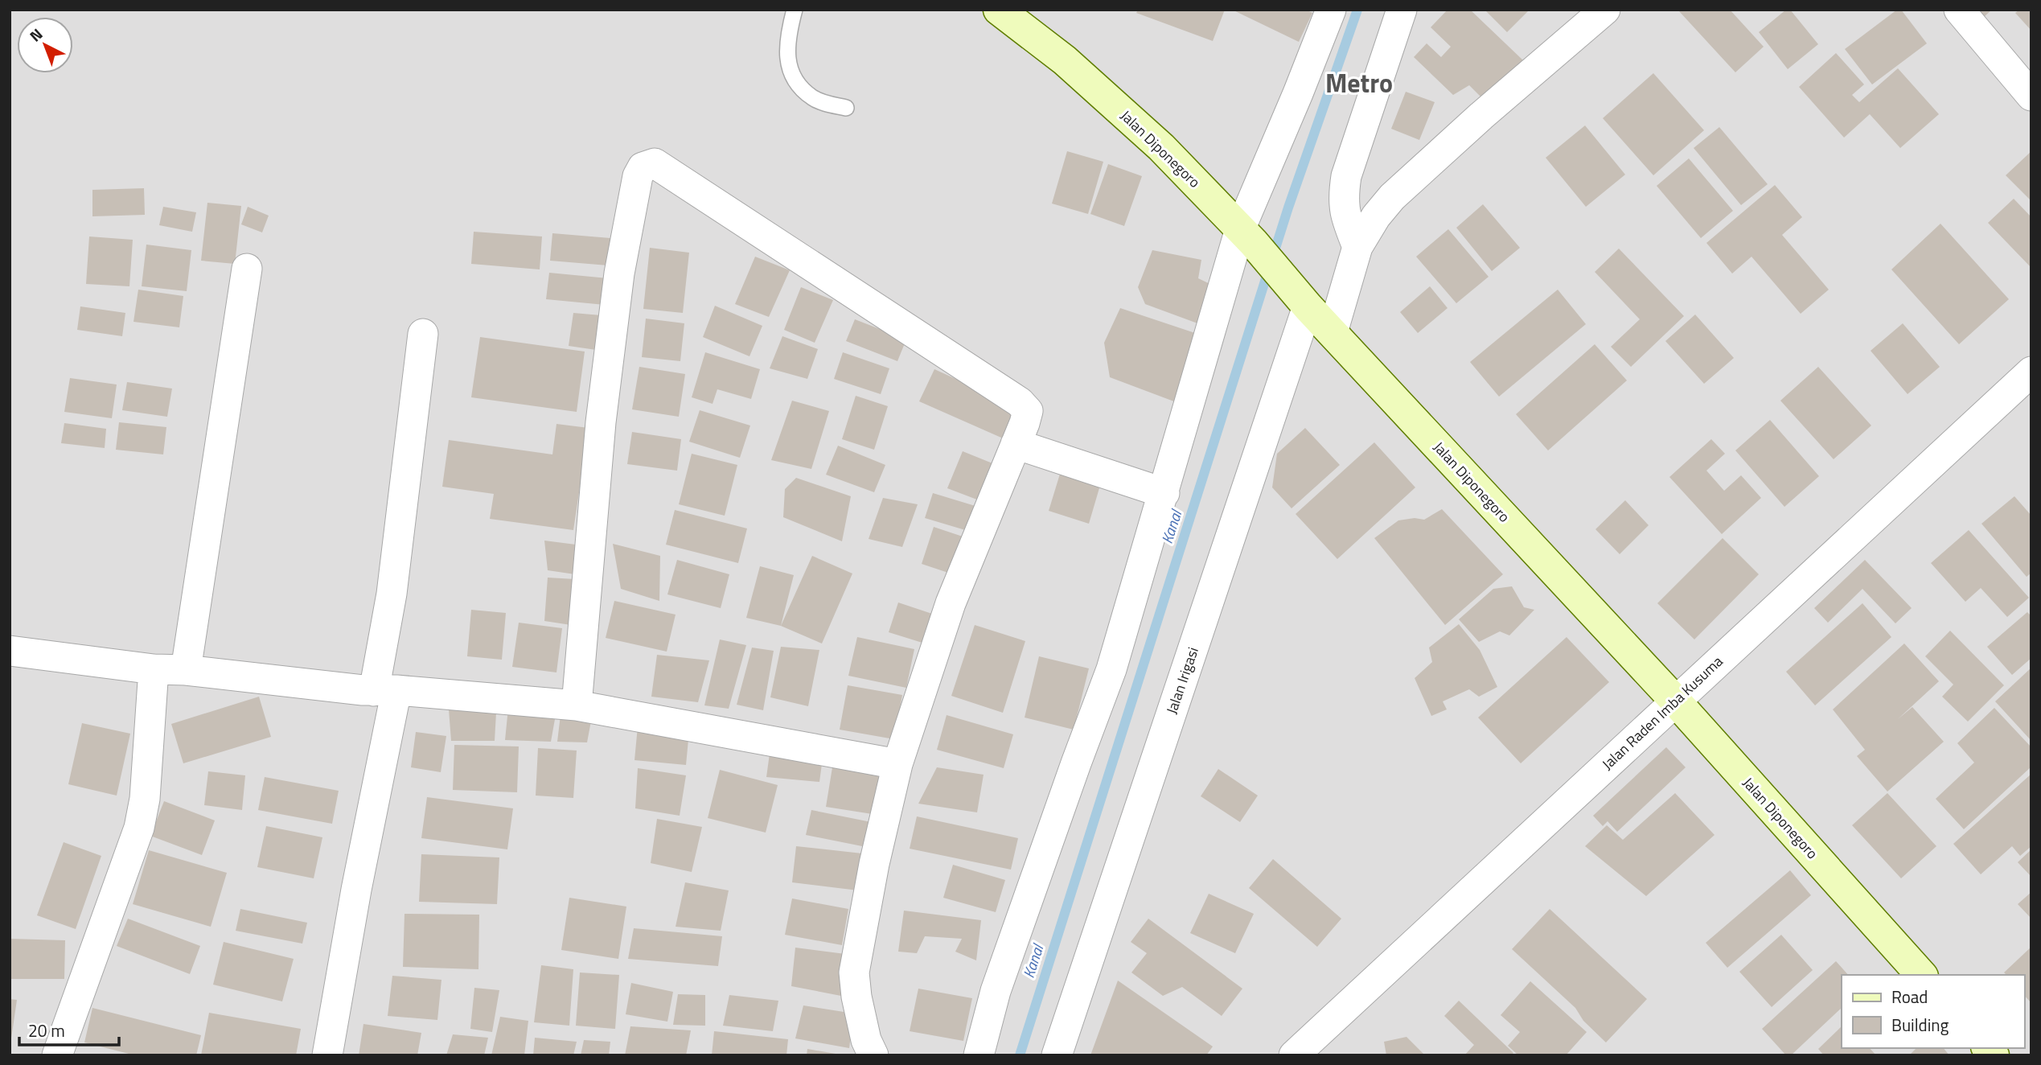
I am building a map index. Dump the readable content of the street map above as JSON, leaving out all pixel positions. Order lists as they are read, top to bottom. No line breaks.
{"streets":{"street":["Jalan Diponegoro","Jalan Irigasi","Jalan Raden Imba Kusuma"]},"crossings":[["Jalan Diponegoro","Jalan Irigasi"],["Jalan Diponegoro","Jalan Raden Imba Kusuma"]],"districts":["Metro"],"water":["Kanal"],"legend":["Road","Building"],"scale_bar":"20 m","north":"top left"}
